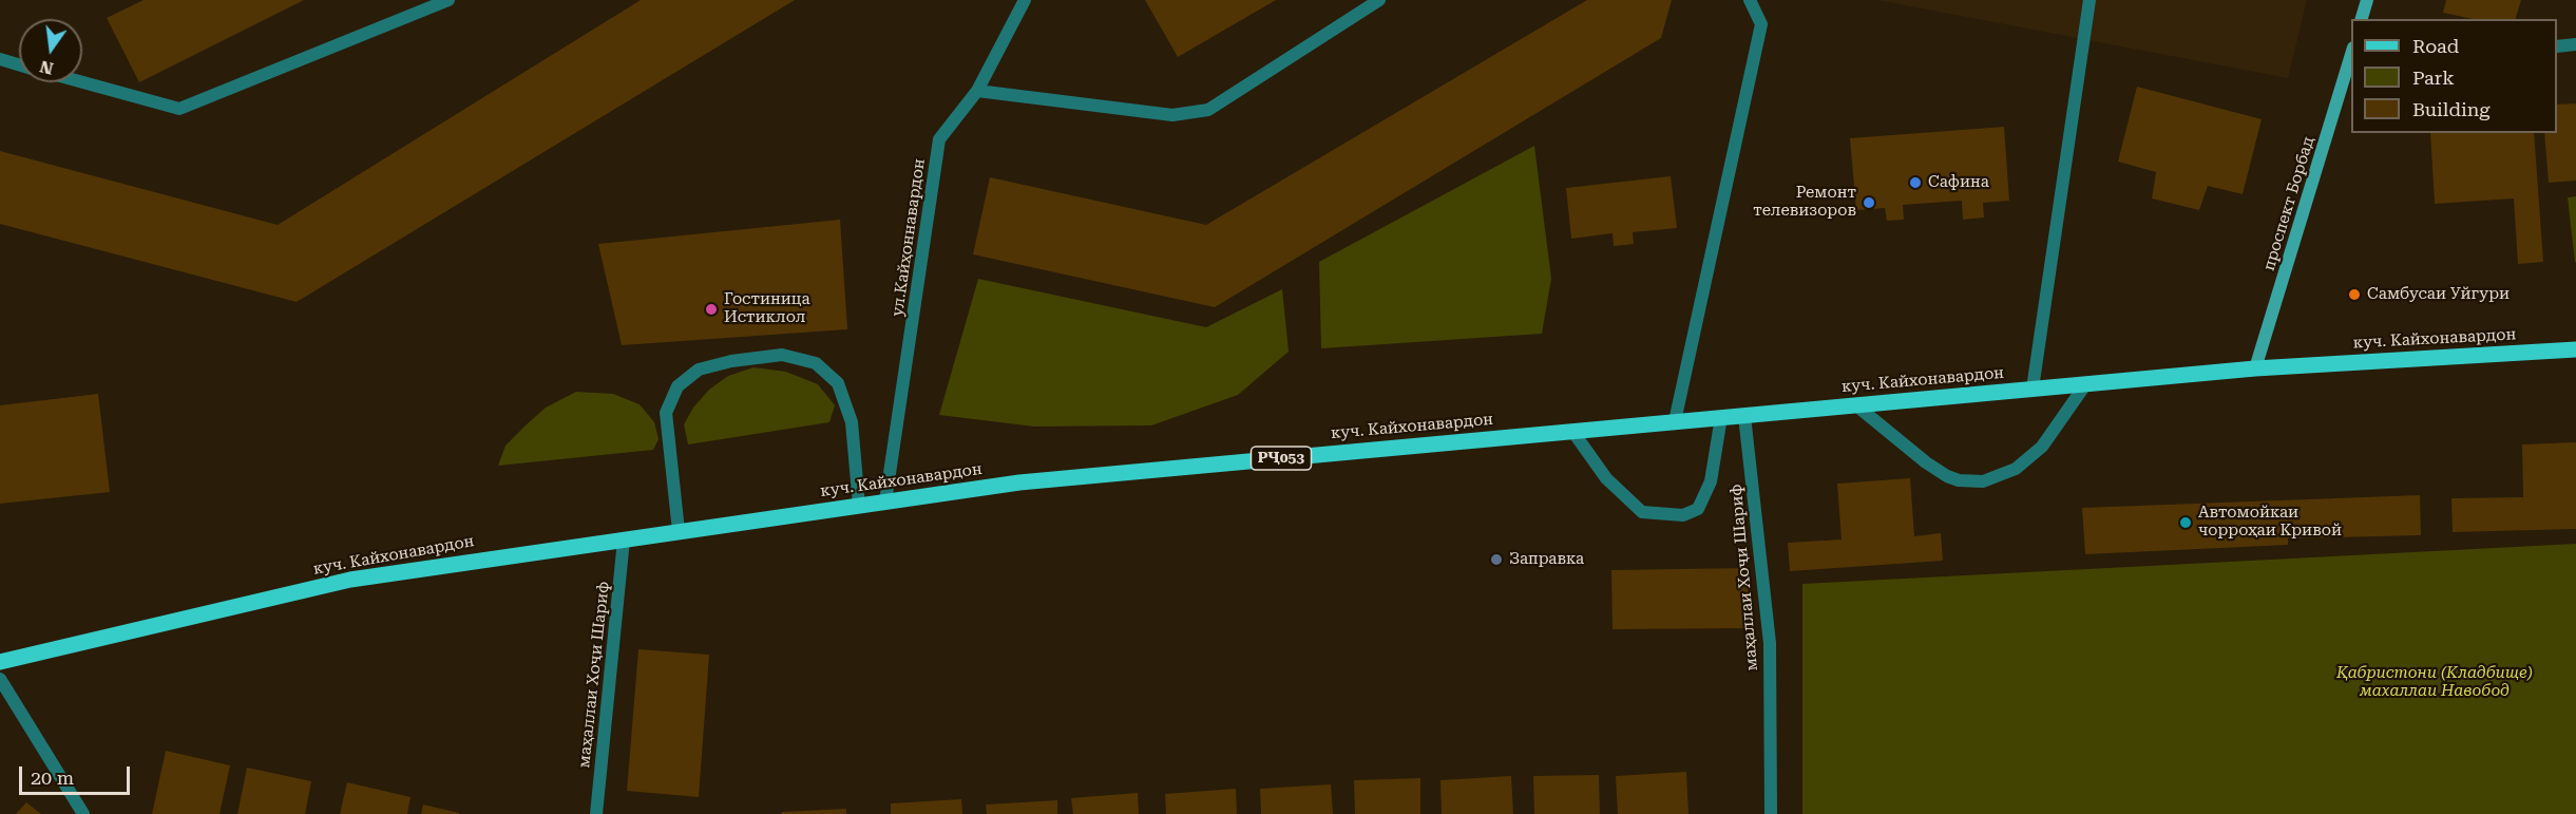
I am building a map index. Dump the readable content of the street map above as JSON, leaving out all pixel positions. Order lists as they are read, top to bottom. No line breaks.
{"streets":{"main road":["куч. Кайхонавардон","РҶ053"],"street":["проспект Борбад","ул.Кайҳоннавардон","маҳаллаи Хоҷи Шариф"]},"crossings":[["проспект Борбад","куч. Кайхонавардон"],["ул.Кайҳоннавардон","куч. Кайхонавардон"],["куч. Кайхонавардон","маҳаллаи Хоҷи Шариф"]],"parks":["Қабристони (Кладбище) махаллаи Навобод"],"places":["Сафина","Ремонт телевизоров","Самбусаи Уйгури","Гостиница Истиклол","Автомойкаи чорроҳаи Кривой","Заправка"],"legend":["Road","Park","Building"],"scale_bar":"20 m","north":"bottom"}
